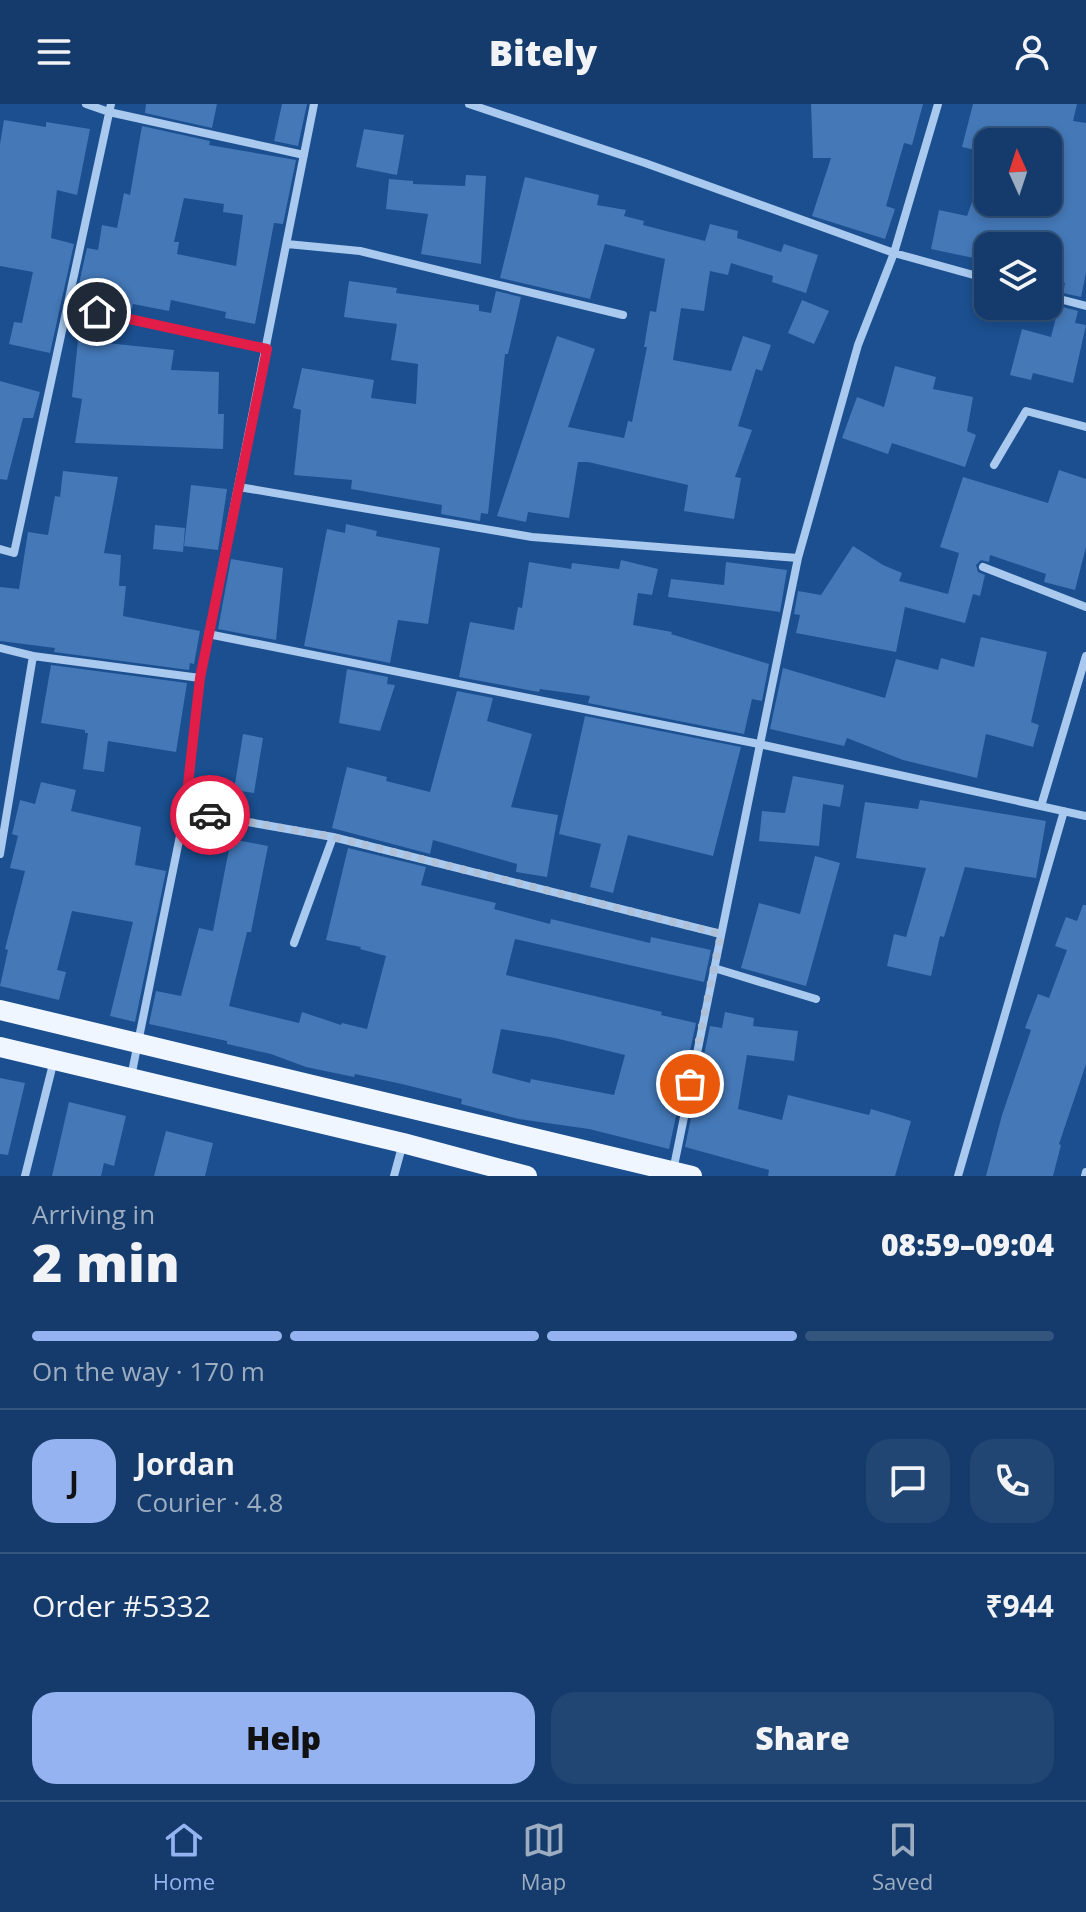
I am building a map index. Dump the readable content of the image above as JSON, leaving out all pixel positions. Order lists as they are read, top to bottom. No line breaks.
{"north":"top","page":{"header":"Bitely","heading":["2 min","Arriving in","08:59–09:04"],"panel":["Jordan","Courier · 4.8","Order #5332","₹944"],"bar":"On the way · 170 m","round":"J","buttons":["Help","Share"],"tabs":["Home","Map","Saved"]}}
